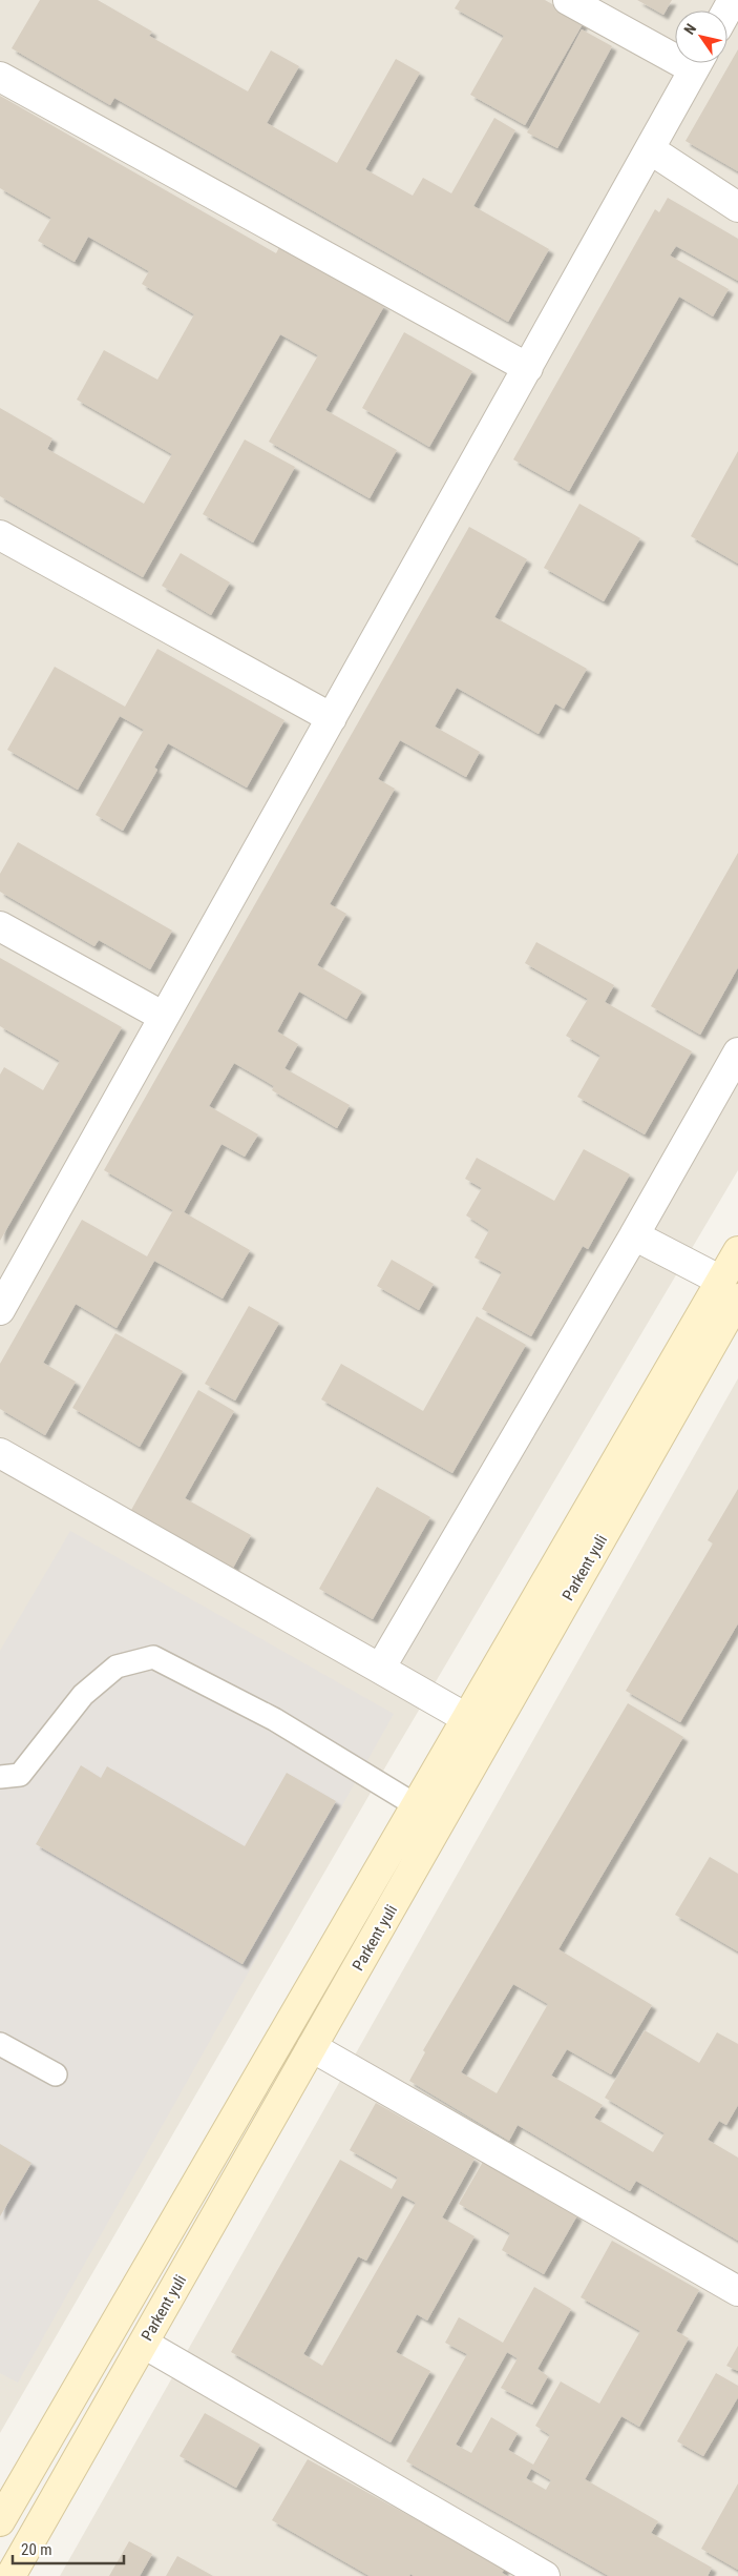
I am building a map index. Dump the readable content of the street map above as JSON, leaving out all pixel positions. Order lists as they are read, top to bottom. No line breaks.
{"streets":{"street":["Parkent yuli"]},"scale_bar":"20 m","north":"top left"}
